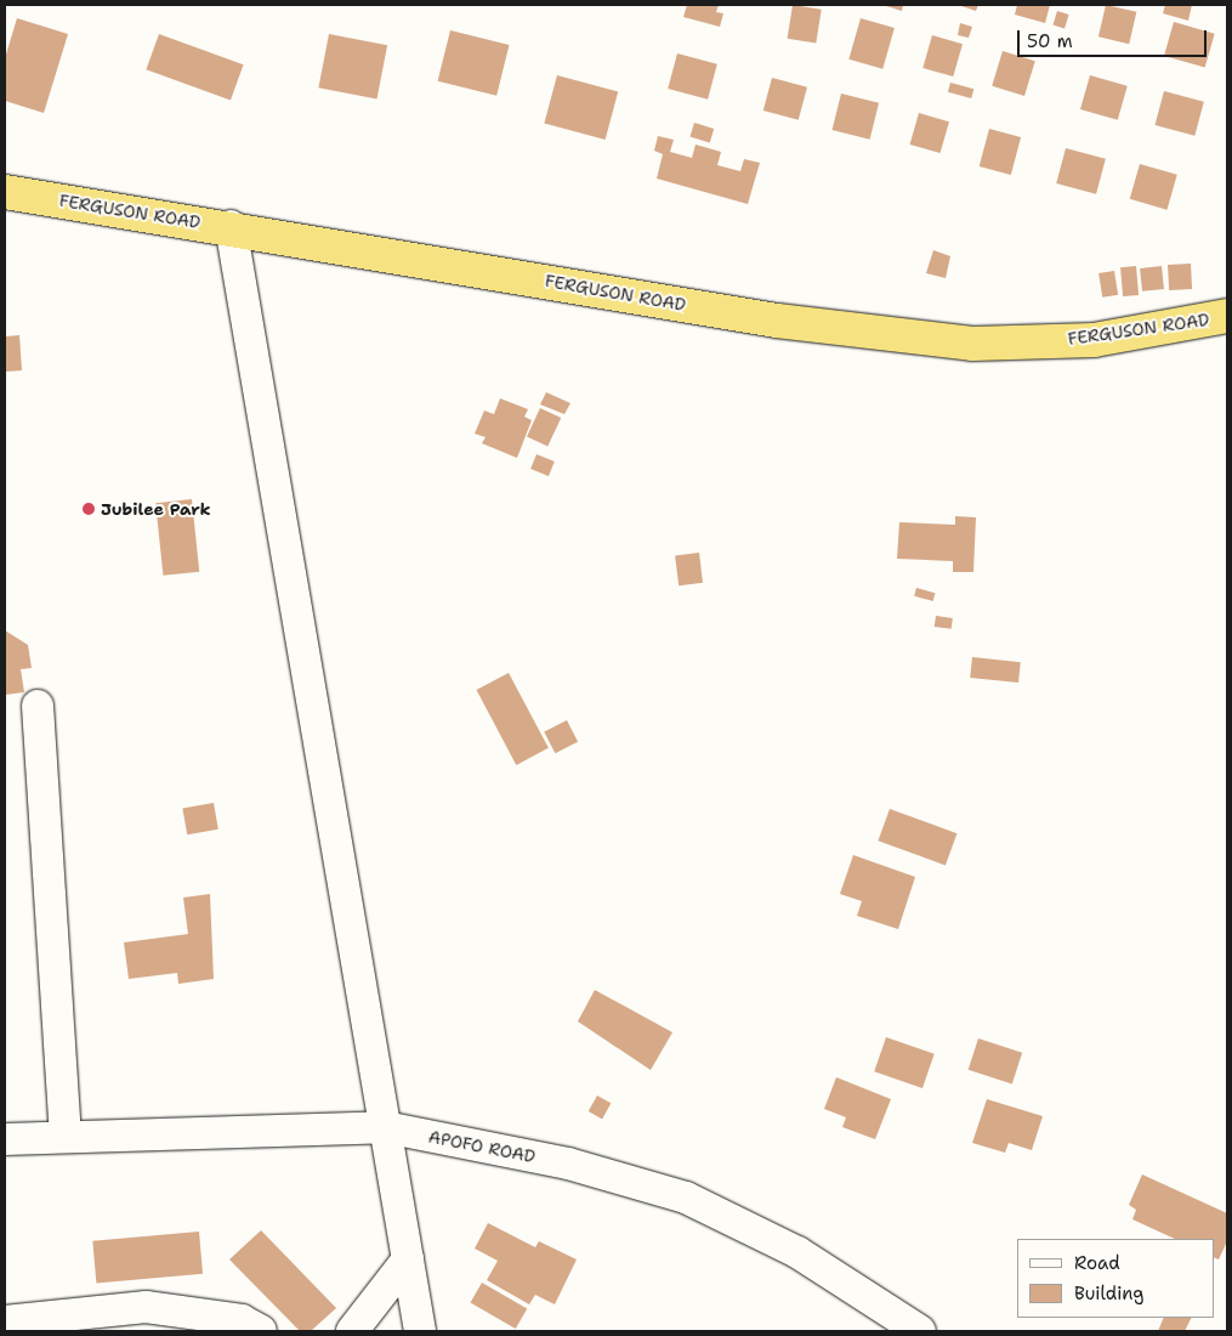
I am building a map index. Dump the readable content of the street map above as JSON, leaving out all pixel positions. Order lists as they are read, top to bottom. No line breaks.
{"streets":{"highway":["FERGUSON ROAD"],"street":["APOFO ROAD"]},"places":["Jubilee Park"],"legend":["Road","Building"],"scale_bar":"50 m"}
